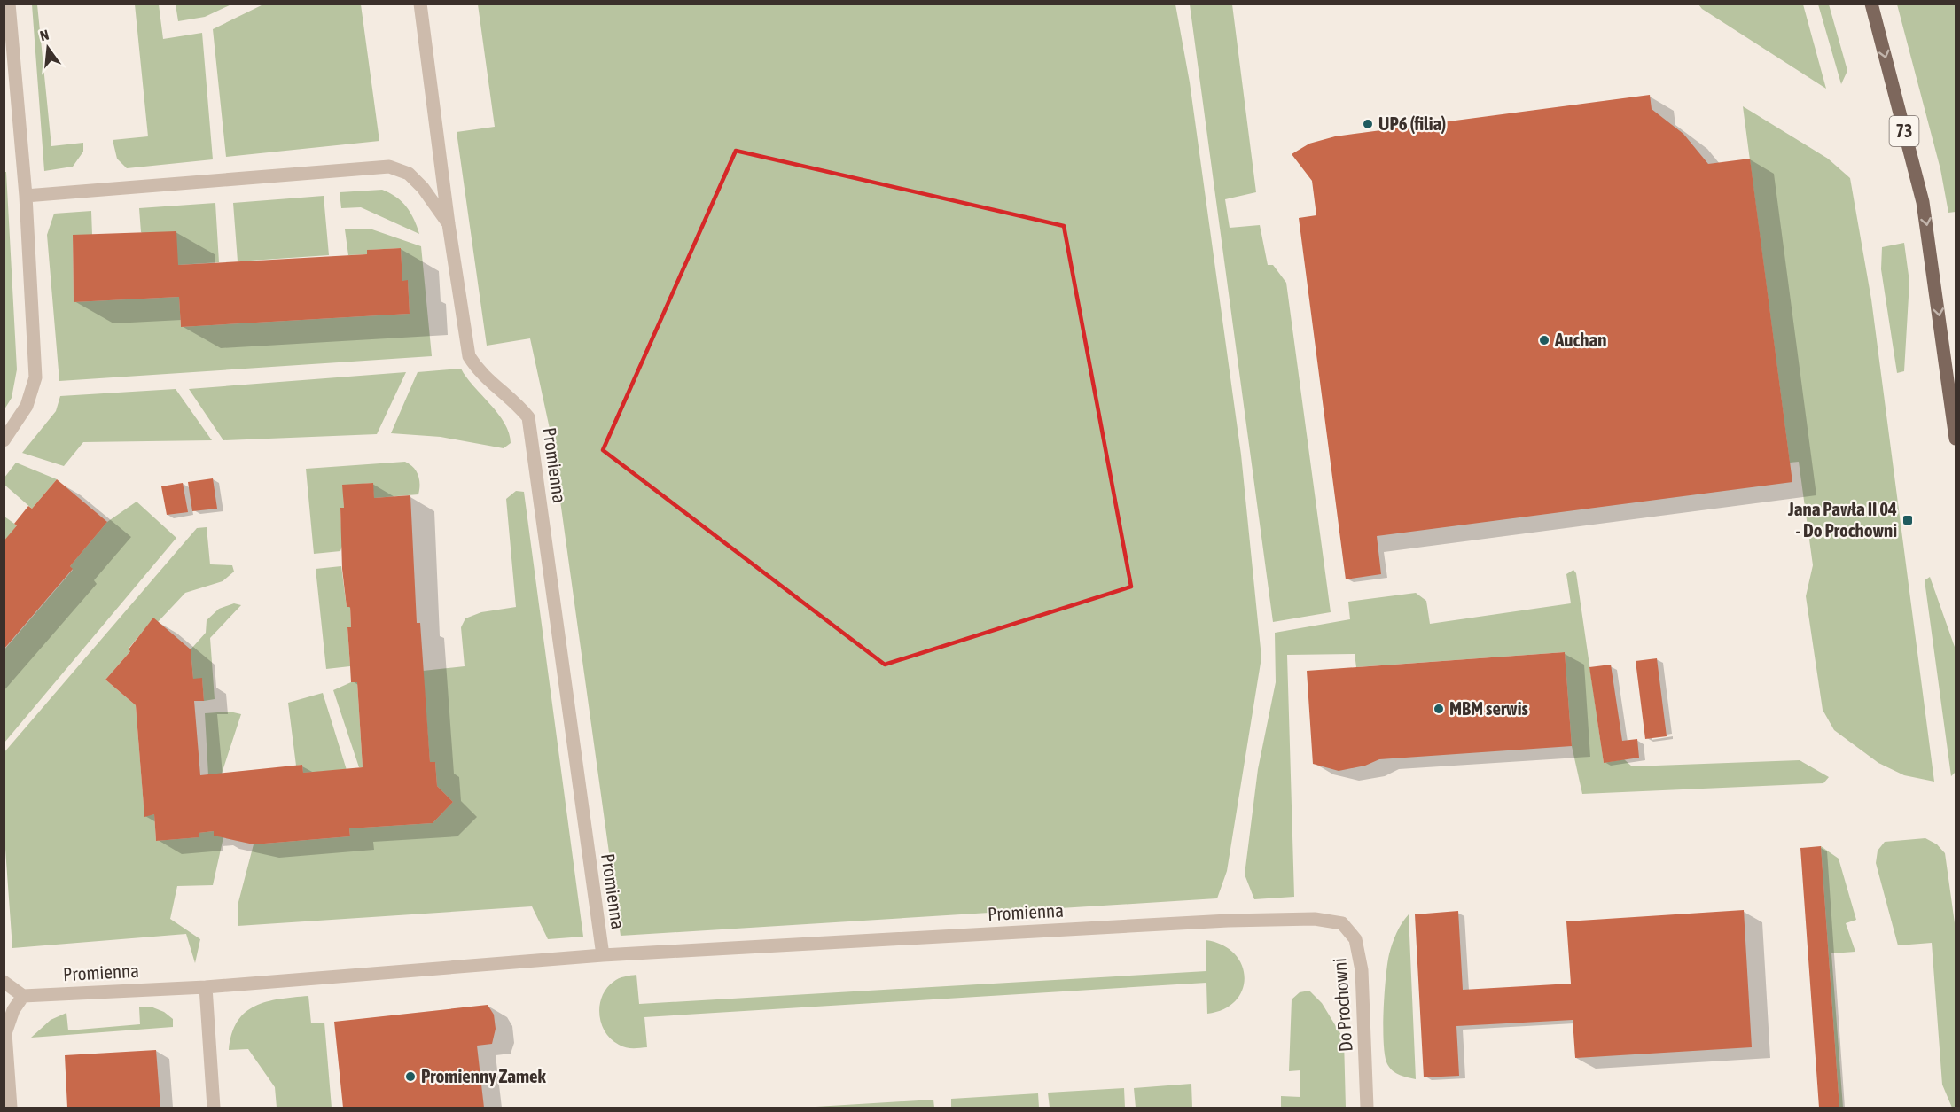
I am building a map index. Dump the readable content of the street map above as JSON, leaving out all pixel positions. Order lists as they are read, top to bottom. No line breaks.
{"streets":{"main road":["73"],"street":["Promienna","Do Prochowni"]},"crossings":[["Promienna","Do Prochowni"]],"places":{"other":["UP6 (filia)","Auchan","MBM serwis","Promienny Zamek"],"transit":["Jana Pawła II 04 - Do Prochowni"]},"north":"top"}
